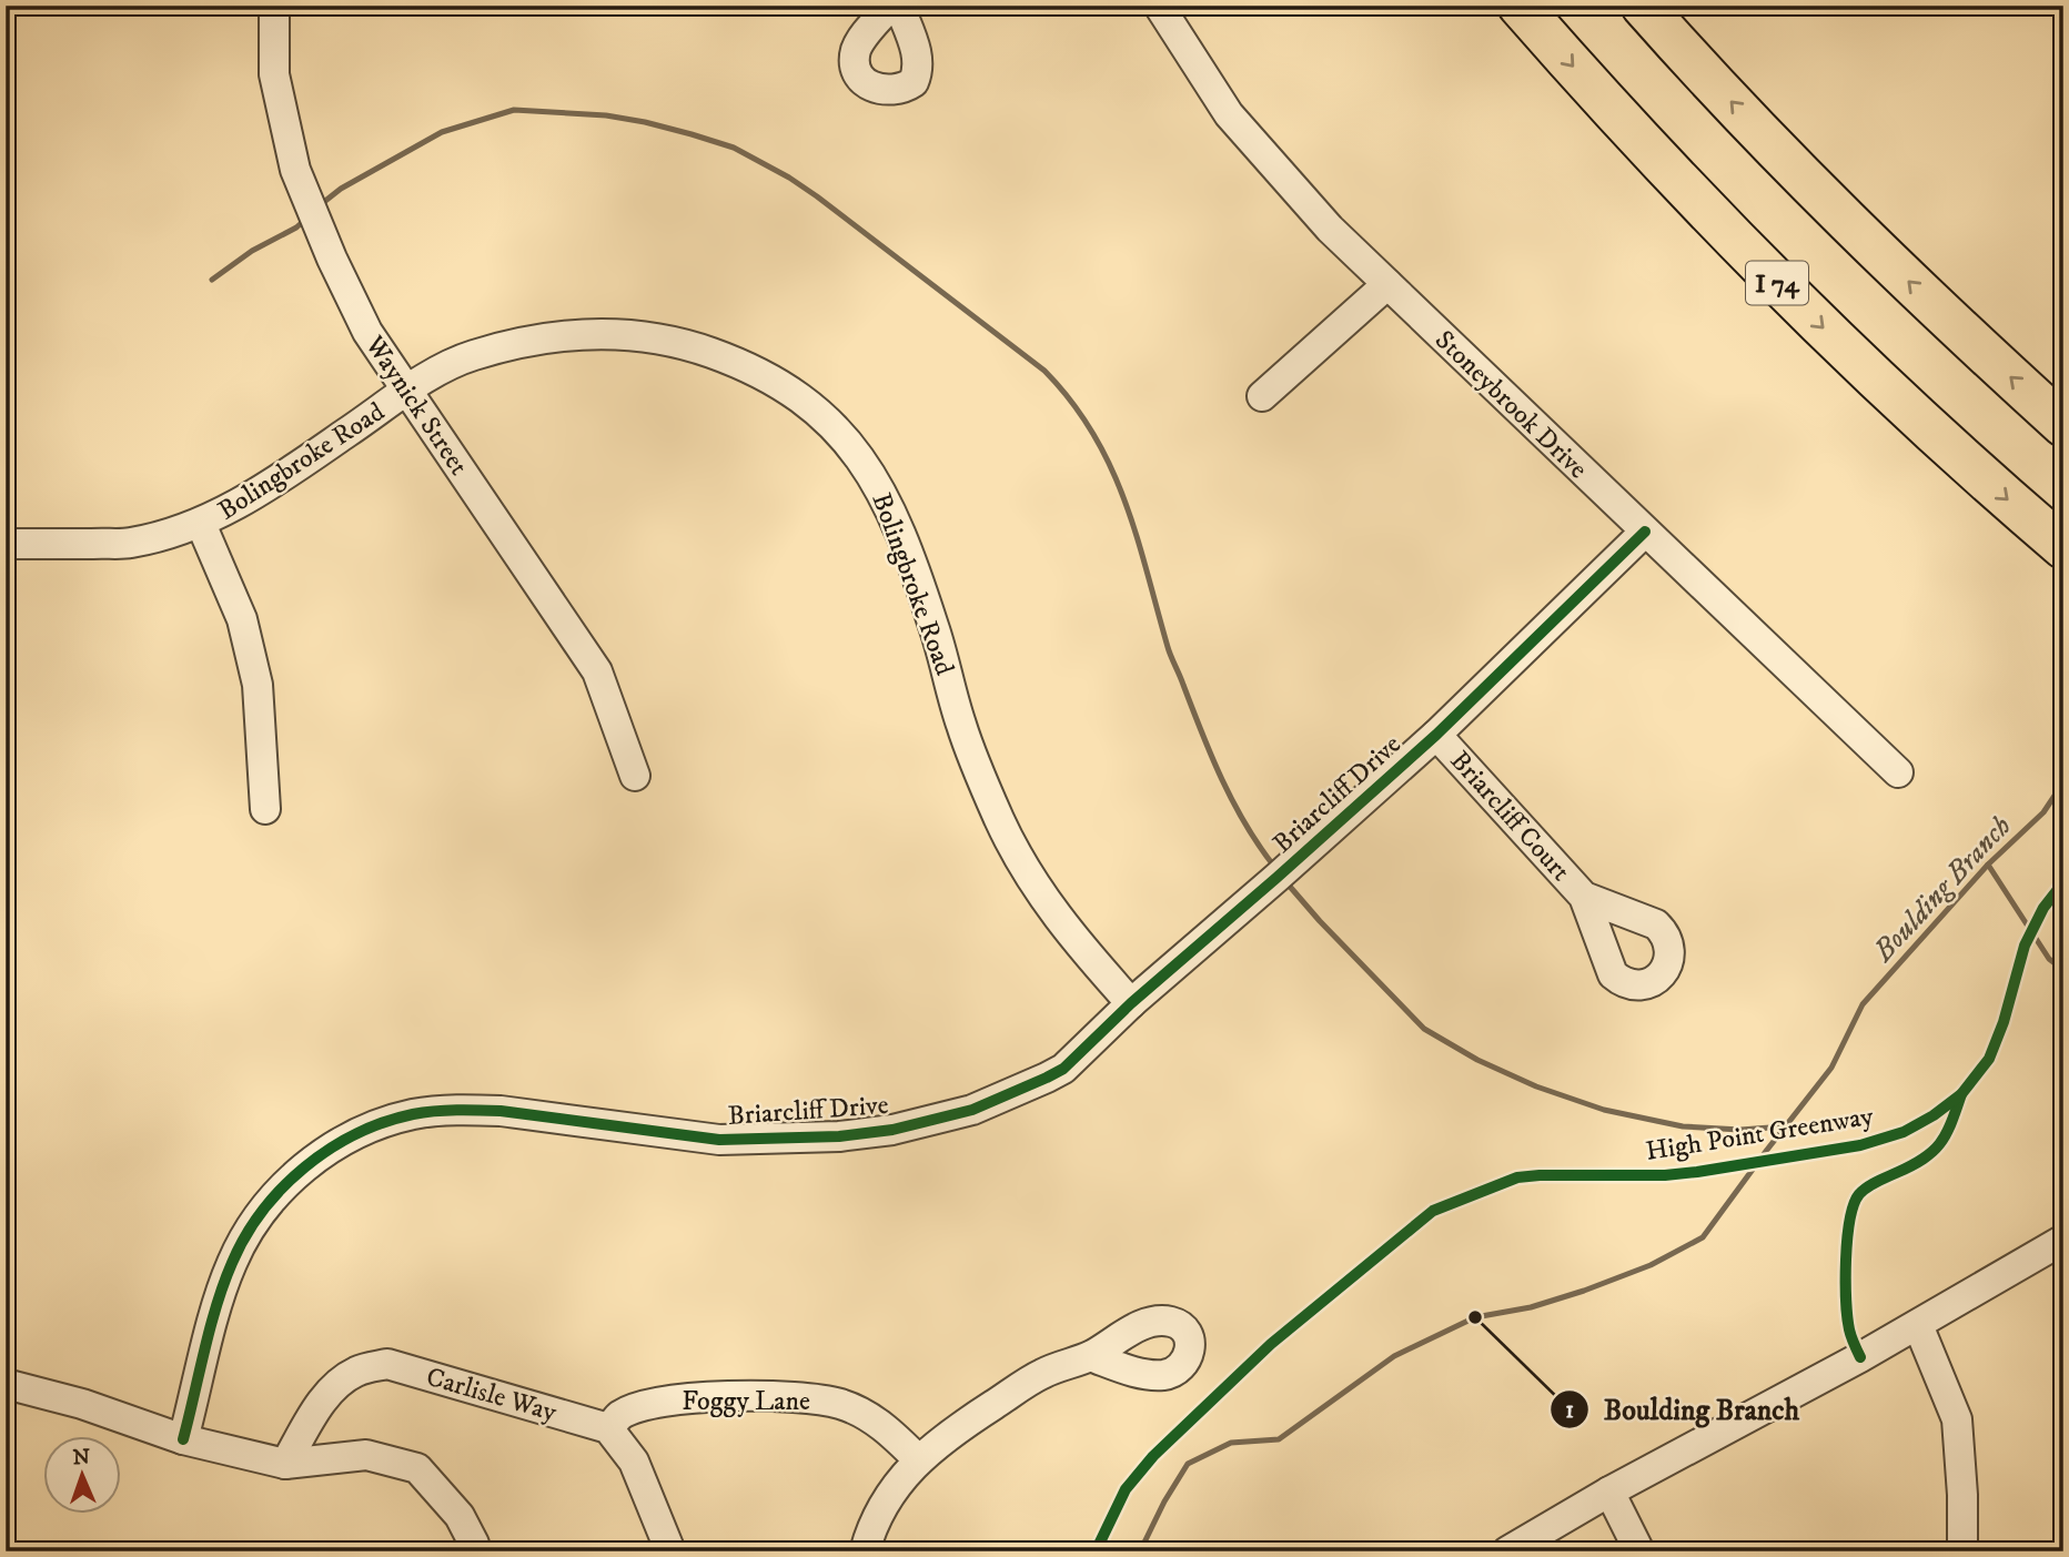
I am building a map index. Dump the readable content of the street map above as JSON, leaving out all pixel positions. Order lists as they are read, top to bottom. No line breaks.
{"streets":{"highway":["I 74"],"street":["Stoneybrook Drive","Waynick Street","Bolingbroke Road","Briarcliff Drive","Briarcliff Court","Carlisle Way","Foggy Lane"],"cycle path":["High Point Greenway"]},"crossings":[["Stoneybrook Drive","Briarcliff Drive"],["Waynick Street","Bolingbroke Road"],["Bolingbroke Road","Briarcliff Drive"],["Briarcliff Drive","Briarcliff Court"],["Carlisle Way","Foggy Lane"]],"water":["Boulding Branch"],"places":["Boulding Branch"],"north":"top"}
